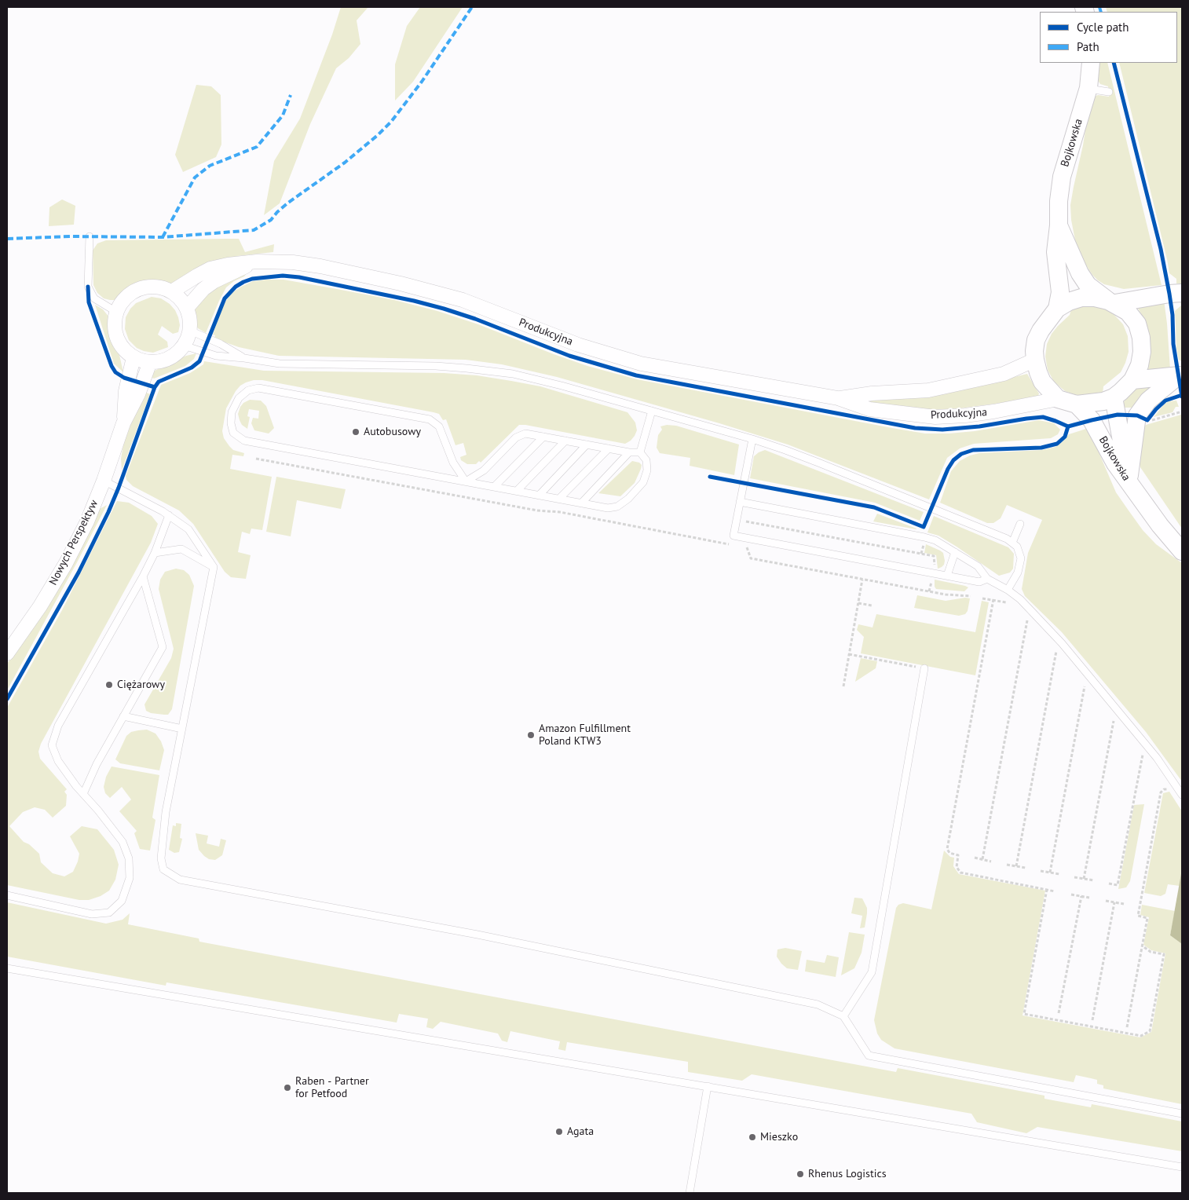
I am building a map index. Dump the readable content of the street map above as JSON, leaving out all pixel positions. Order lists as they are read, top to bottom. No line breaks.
{"streets":{"street":["Bojkowska","Produkcyjna","Nowych Perspektyw"]},"crossings":[["Bojkowska","Produkcyjna"],["Produkcyjna","Nowych Perspektyw"]],"places":["Autobusowy","Ciężarowy","Amazon Fulfillment Poland KTW3","Raben - Partner for Petfood","Agata","Mieszko","Rhenus Logistics"],"legend":["Cycle path","Path"]}
